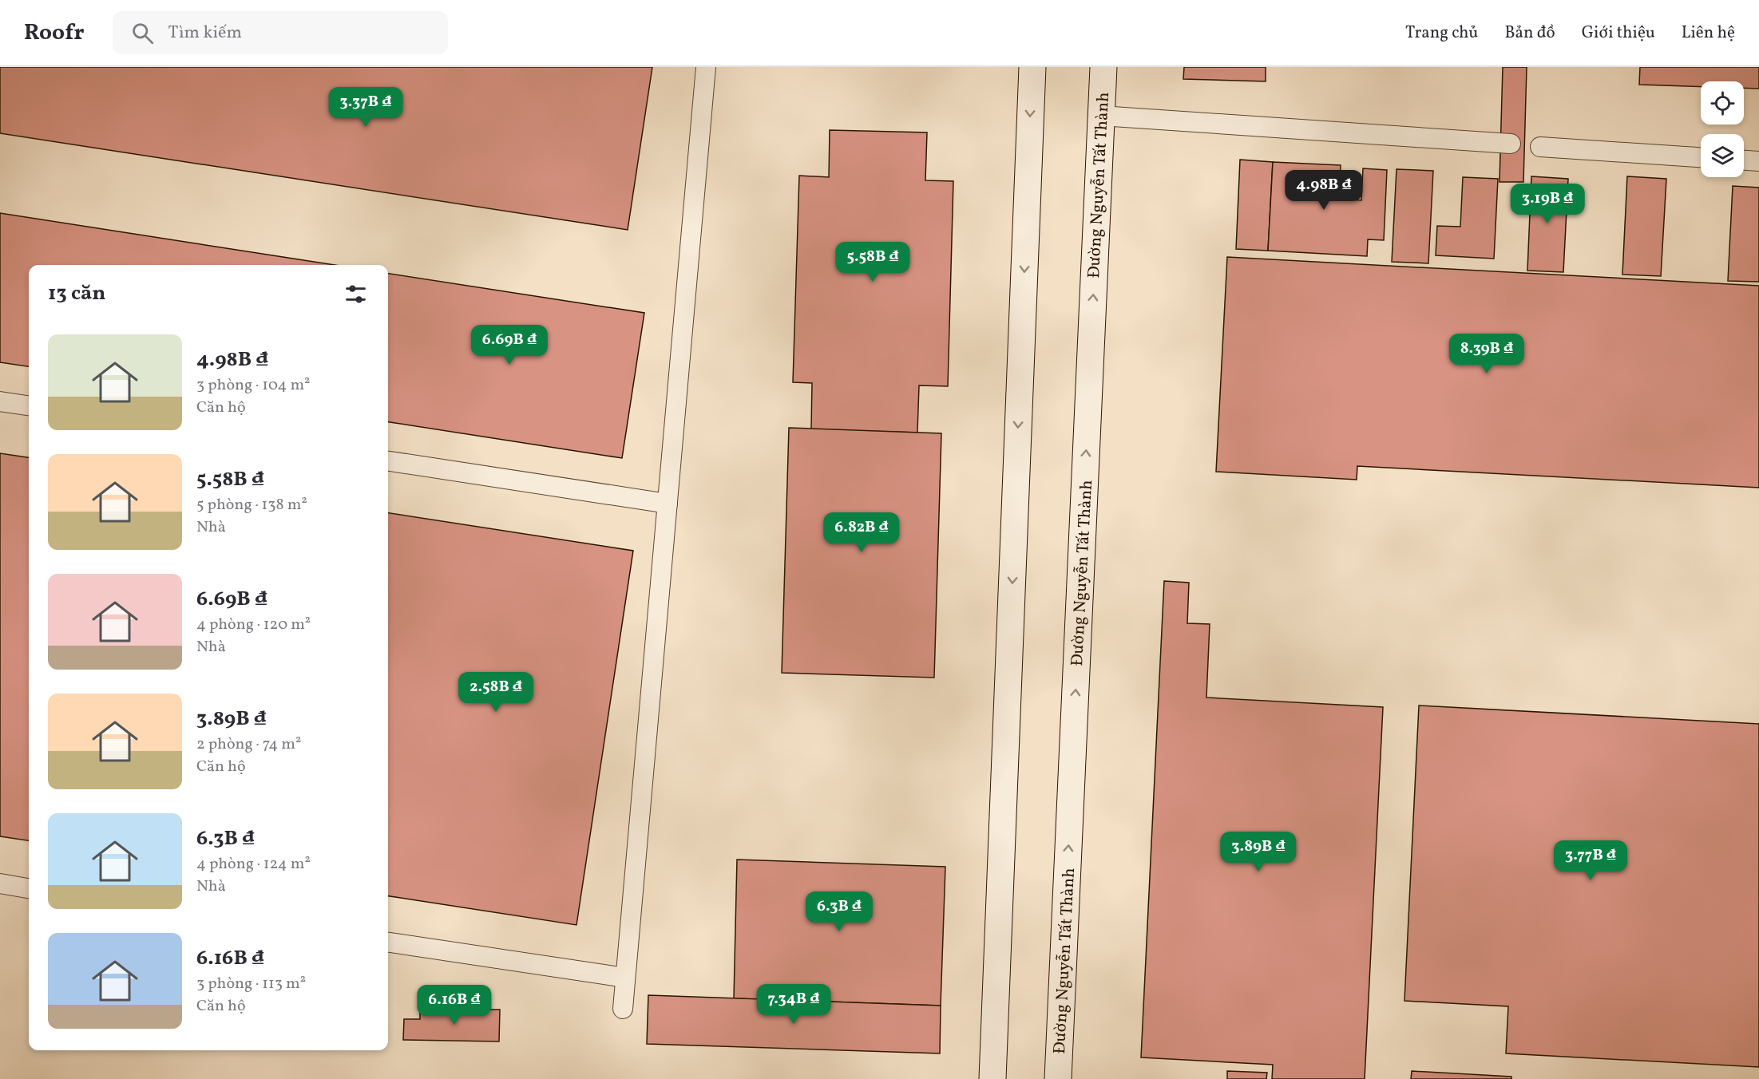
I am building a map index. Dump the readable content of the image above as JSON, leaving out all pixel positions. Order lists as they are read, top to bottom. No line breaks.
{"streets":{"main road":["Đường Nguyễn Tất Thành"]},"page":{"header":"Roofr","search":"Tìm kiếm","nav":["Trang chủ","Bản đồ","Giới thiệu","Liên hệ"],"price":["3.37B ₫","4.98B ₫","3.19B ₫","5.58B ₫","6.69B ₫","8.39B ₫","6.82B ₫","2.58B ₫","3.89B ₫","3.77B ₫","6.3B ₫","7.34B ₫","6.16B ₫"],"heading":"13 căn","list":[{"name":"4.98B ₫","note":"3 phòng · 104 m² · Căn hộ"},{"name":"5.58B ₫","note":"5 phòng · 138 m² · Nhà"},{"name":"6.69B ₫","note":"4 phòng · 120 m² · Nhà"},{"name":"3.89B ₫","note":"2 phòng · 74 m² · Căn hộ"},{"name":"6.3B ₫","note":"4 phòng · 124 m² · Nhà"},{"name":"6.16B ₫","note":"3 phòng · 113 m² · Căn hộ"}]}}
